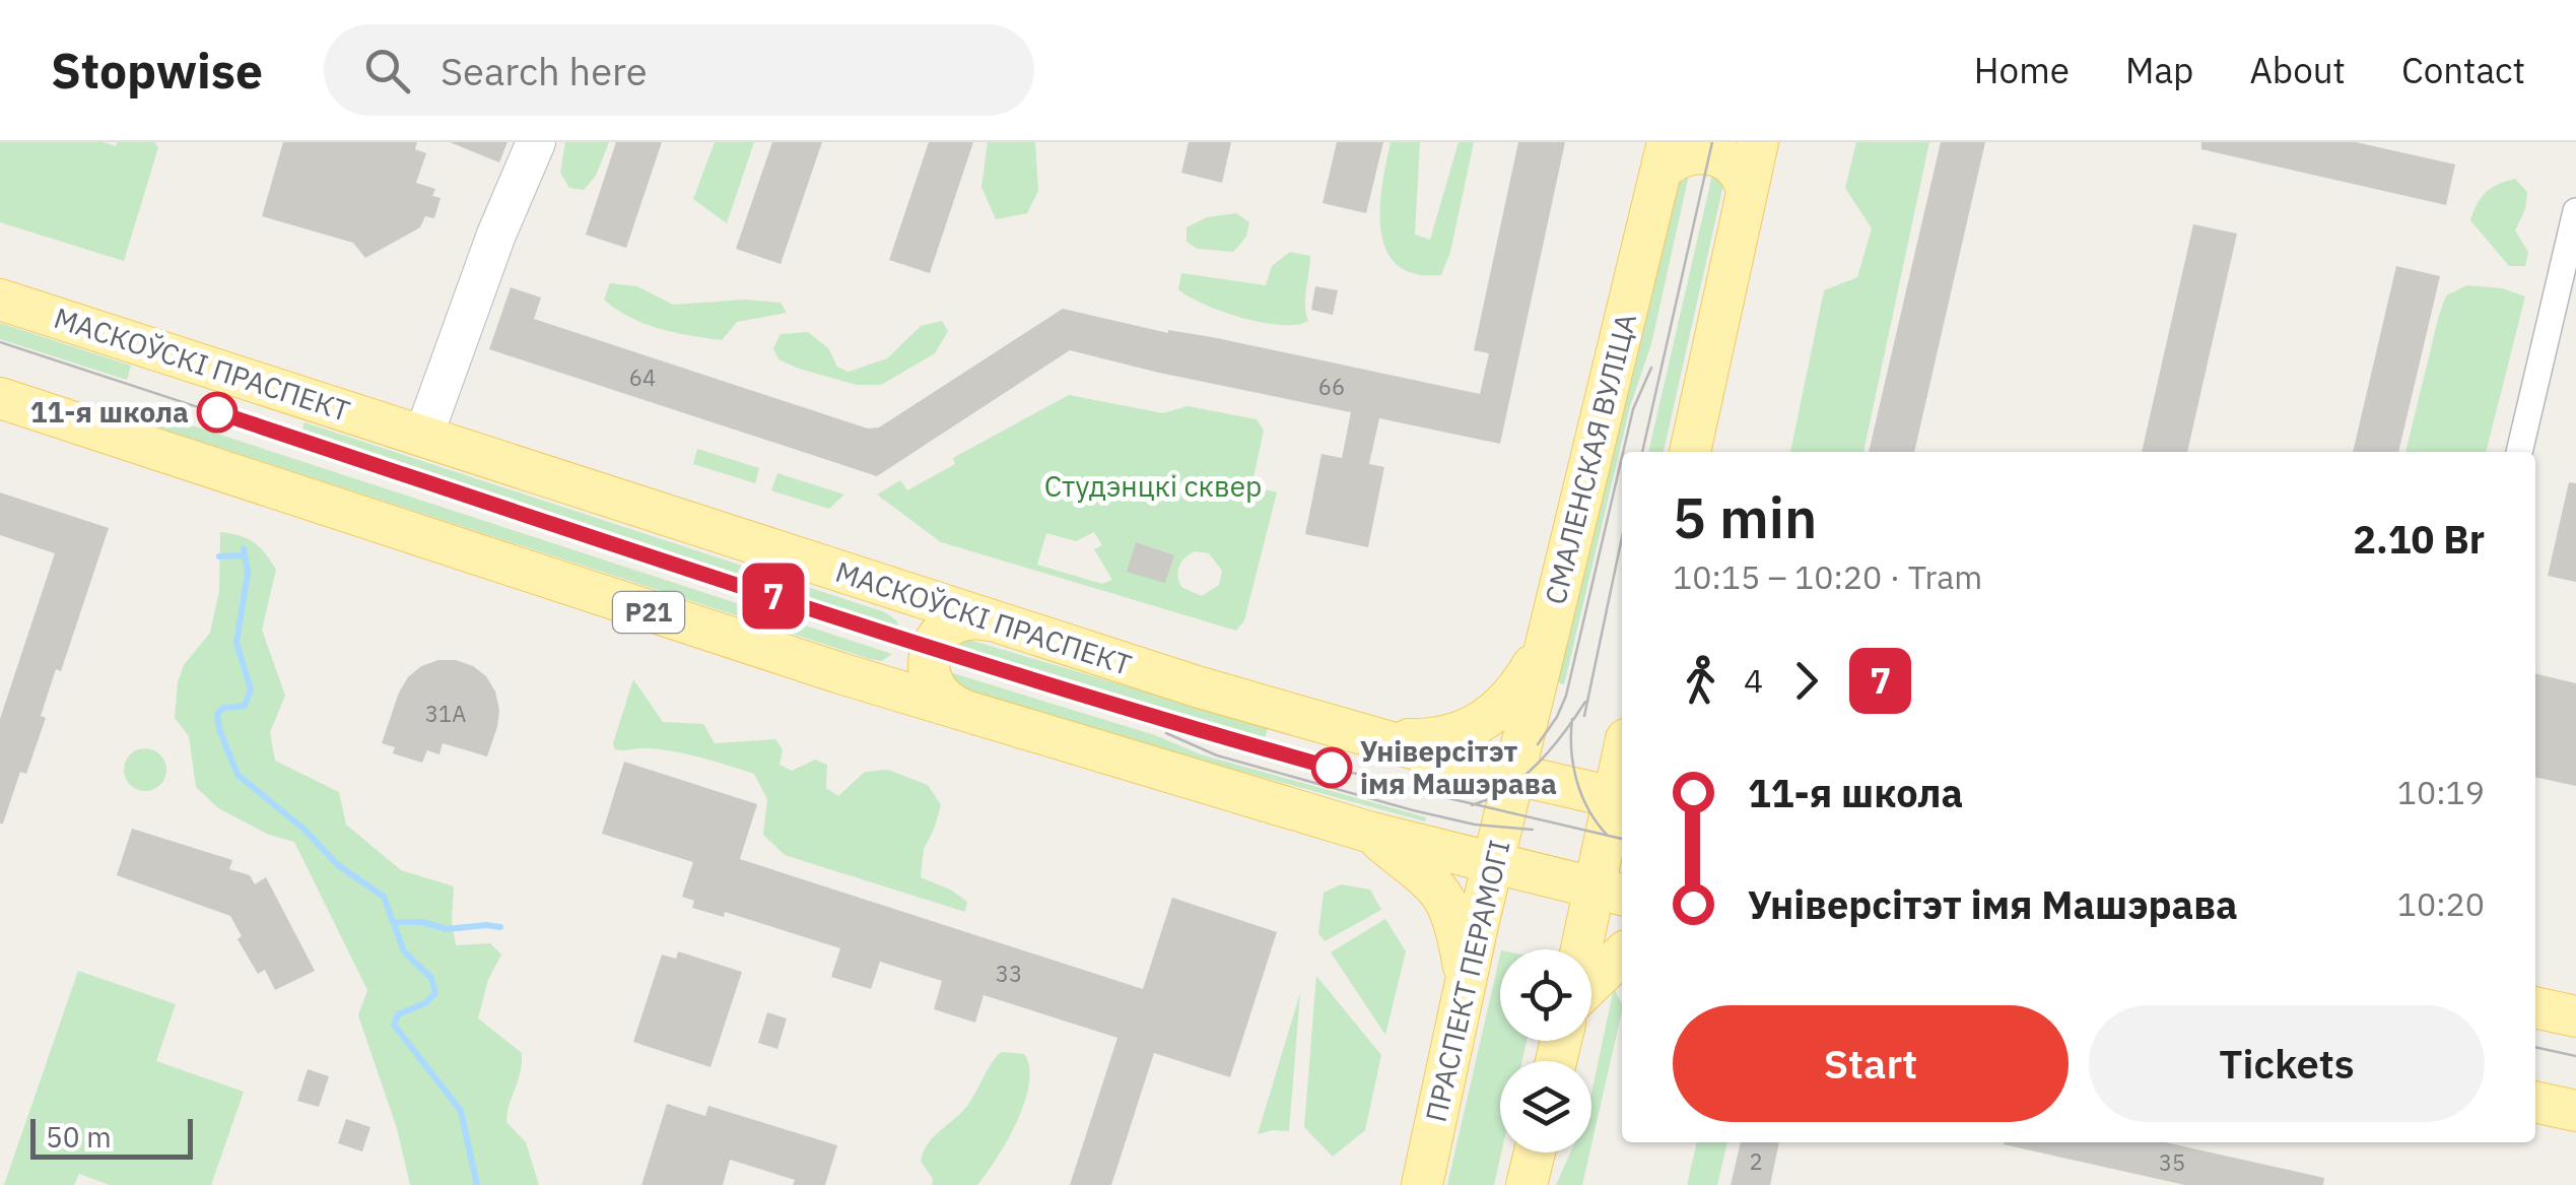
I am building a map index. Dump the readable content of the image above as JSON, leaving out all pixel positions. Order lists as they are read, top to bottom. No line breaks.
{"streets":{"main road":["МАСКОЎСКІ ПРАСПЕКТ","СМАЛЕНСКАЯ ВУЛІЦА","Р21","ПРАСПЕКТ ПЕРАМОГІ"]},"crossings":[["МАСКОЎСКІ ПРАСПЕКТ","СМАЛЕНСКАЯ ВУЛІЦА"],["МАСКОЎСКІ ПРАСПЕКТ","ПРАСПЕКТ ПЕРАМОГІ"],["СМАЛЕНСКАЯ ВУЛІЦА","ПРАСПЕКТ ПЕРАМОГІ"],["Р21","ПРАСПЕКТ ПЕРАМОГІ"]],"parks":["Студэнцкі сквер"],"places":["11-я школа","Універсітэт імя Машэрава"],"lines":["tram line 7"],"house_numbers":["64","66","31А","33","2","35"],"scale_bar":"50 m","page":{"header":"Stopwise","search":"Search here","nav":["Home","Map","About","Contact"],"on_map":"7","heading":["5 min","10:15 – 10:20 · Tram","2.10 Br"],"legs":["4","7"],"list":[{"name":"11-я школа","value":"10:19"},{"name":"Універсітэт імя Машэрава","value":"10:20"}],"buttons":["Start","Tickets"],"scale":"50 m"}}
